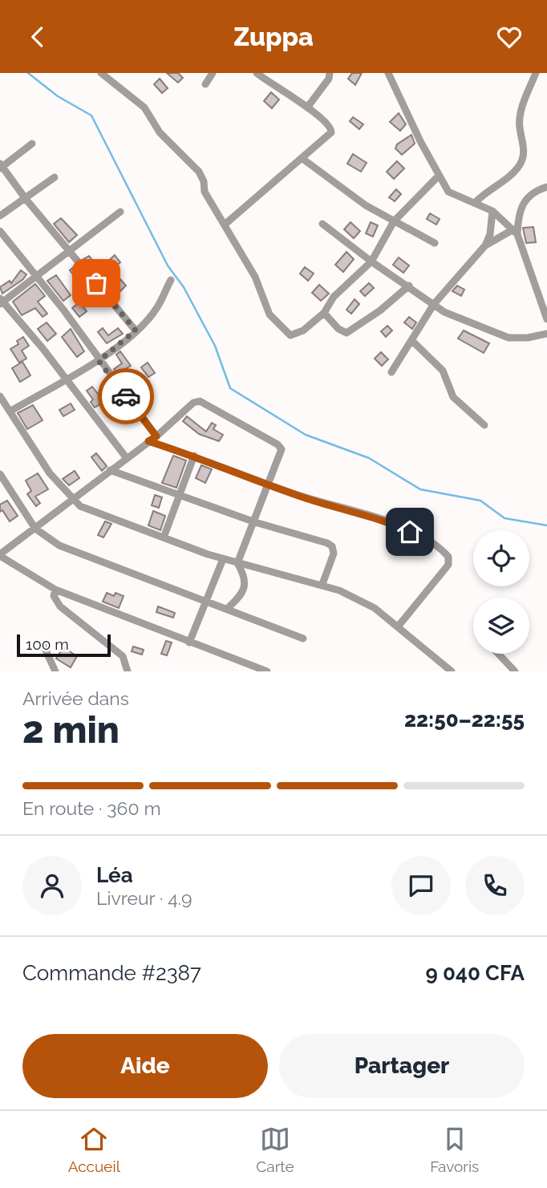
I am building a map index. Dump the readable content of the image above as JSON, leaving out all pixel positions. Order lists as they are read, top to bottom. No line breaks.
{"scale_bar":"100 m","page":{"header":"Zuppa","scale":"100 m","heading":["2 min","Arrivée dans","22:50–22:55"],"panel":["Léa","Livreur · 4.9","Commande #2387","9 040 CFA"],"bar":"En route · 360 m","buttons":["Aide","Partager"],"tabs":["Accueil","Carte","Favoris"]}}
